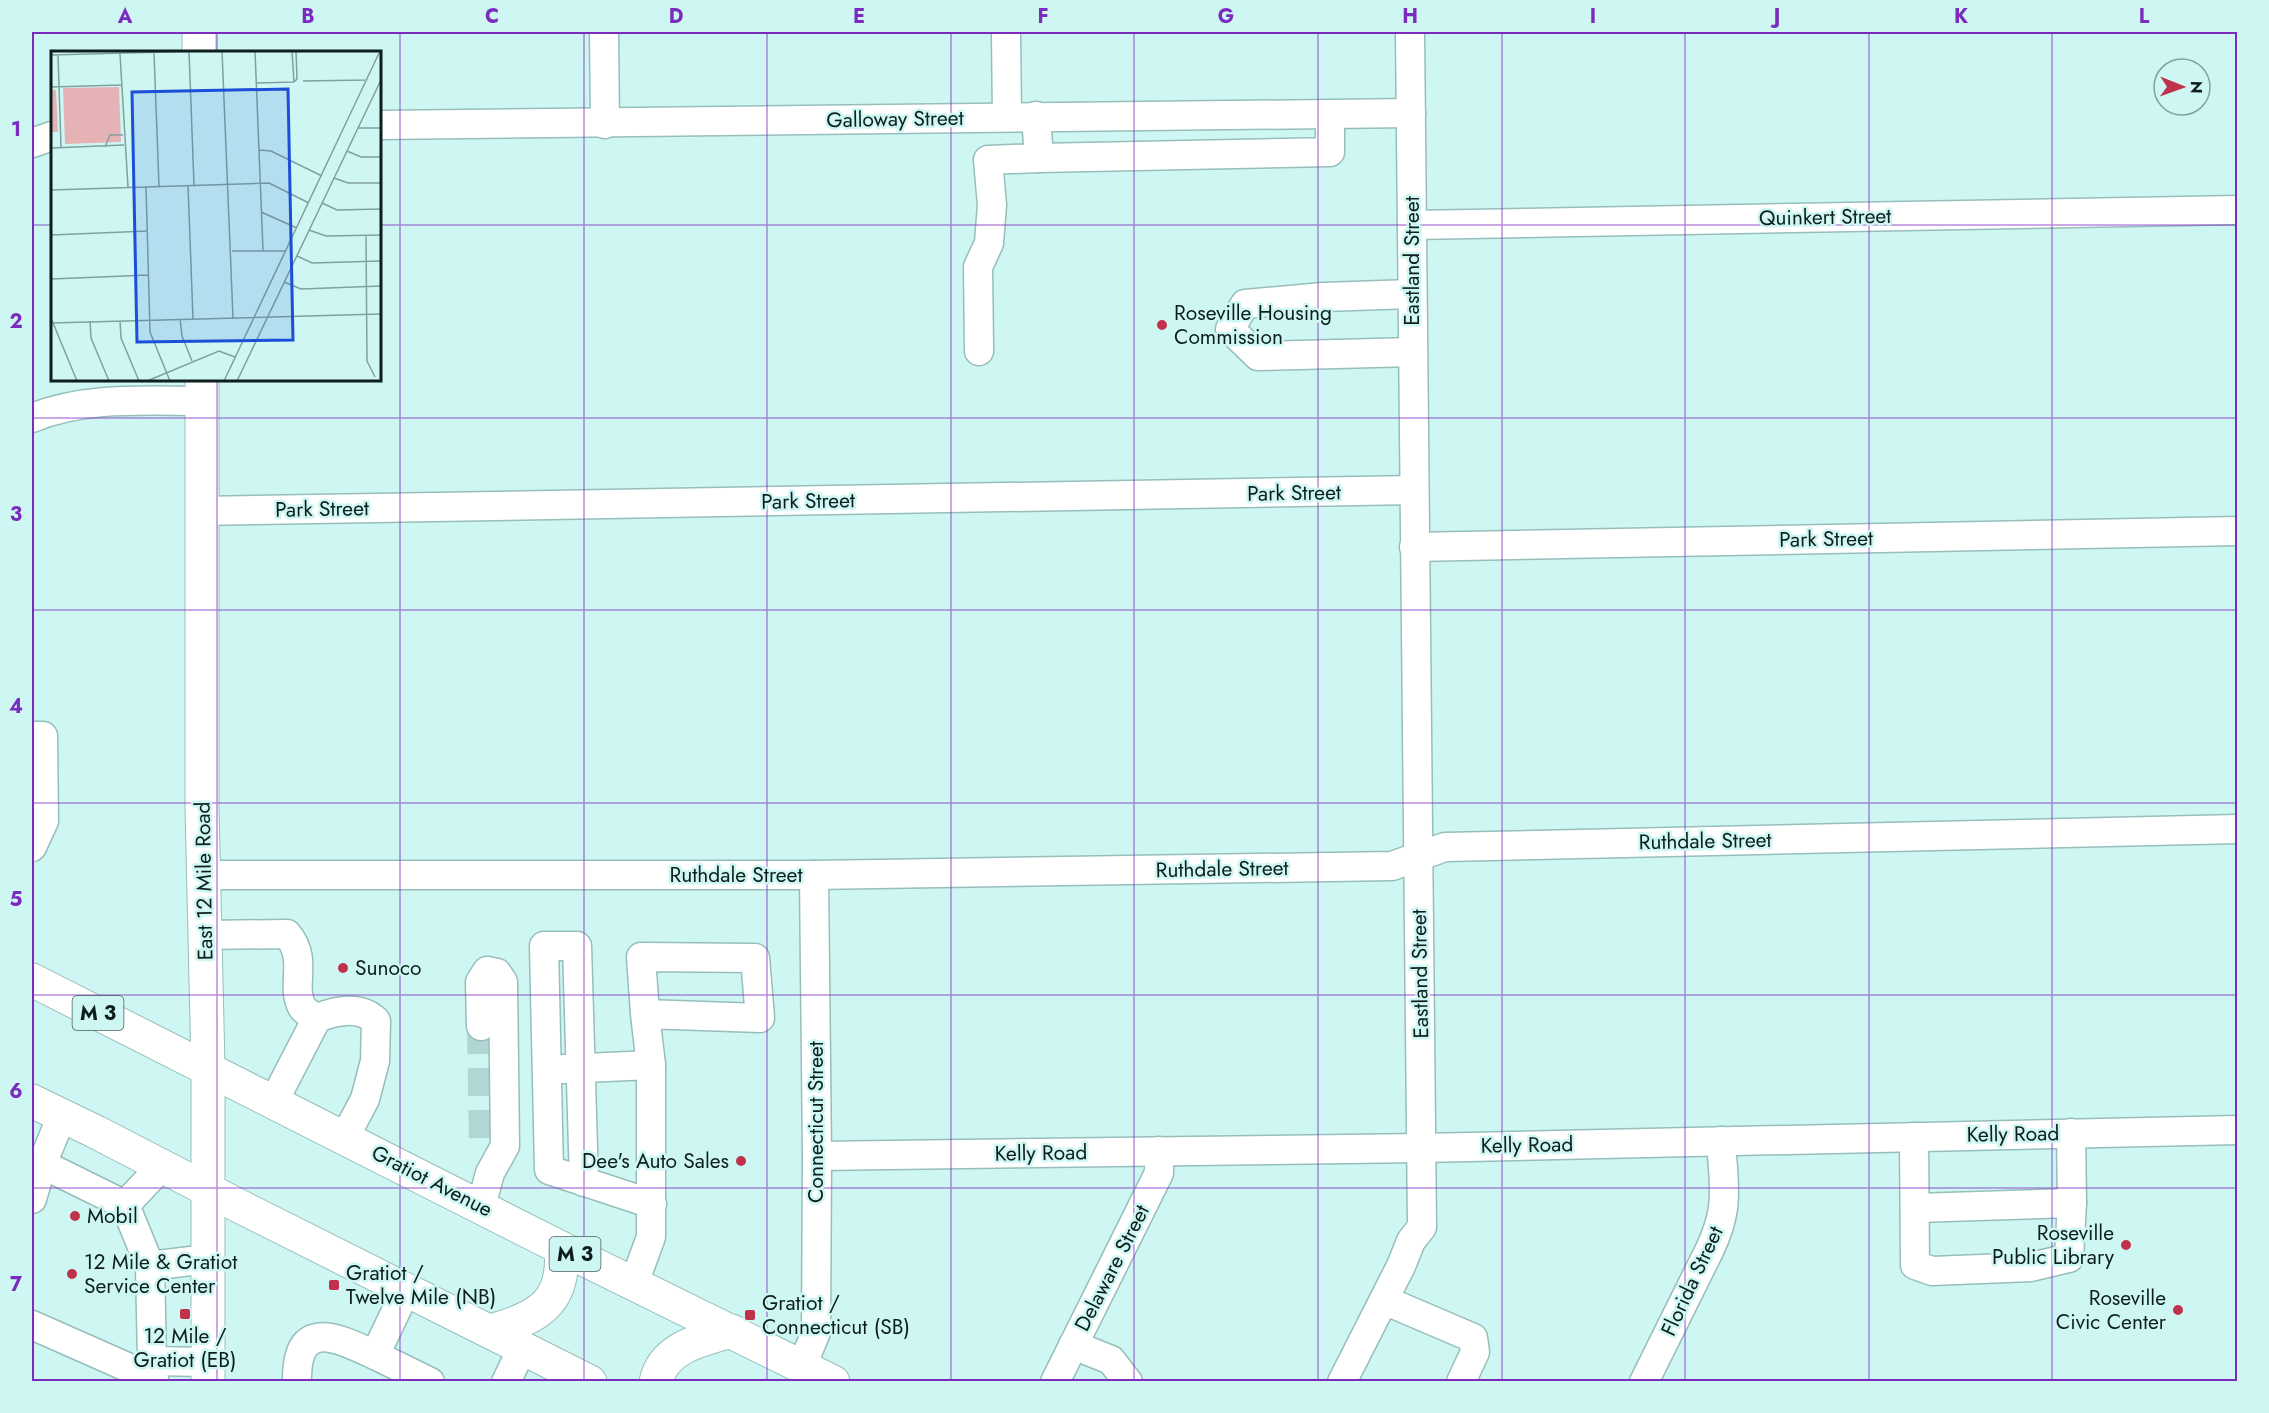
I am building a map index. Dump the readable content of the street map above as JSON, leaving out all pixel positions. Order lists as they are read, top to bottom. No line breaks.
{"streets":{"main road":["East 12 Mile Road","M 3","Gratiot Avenue"],"street":["Galloway Street","Quinkert Street","Eastland Street","Park Street","Ruthdale Street","Connecticut Street","Kelly Road","Delaware Street","Florida Street"]},"crossings":[["Galloway Street","Eastland Street"],["Quinkert Street","Eastland Street"],["Eastland Street","Park Street"],["Eastland Street","Ruthdale Street"],["Eastland Street","Kelly Road"],["Park Street","East 12 Mile Road"],["Ruthdale Street","East 12 Mile Road"],["Ruthdale Street","Connecticut Street"],["East 12 Mile Road","Gratiot Avenue"],["Connecticut Street","Kelly Road"],["Connecticut Street","Gratiot Avenue"],["Kelly Road","Delaware Street"],["Kelly Road","Florida Street"]],"places":{"other":["Roseville Housing Commission","Sunoco","Dee's Auto Sales","Mobil","Roseville Public Library","12 Mile & Gratiot Service Center","Roseville Civic Center"],"transit":["Gratiot / Twelve Mile (NB)","12 Mile / Gratiot (EB)","Gratiot / Connecticut (SB)"]},"north":"right","grid":{"columns":["A","B","C","D","E","F","G","H","I","J","K","L"],"rows":["1","2","3","4","5","6","7"]}}
